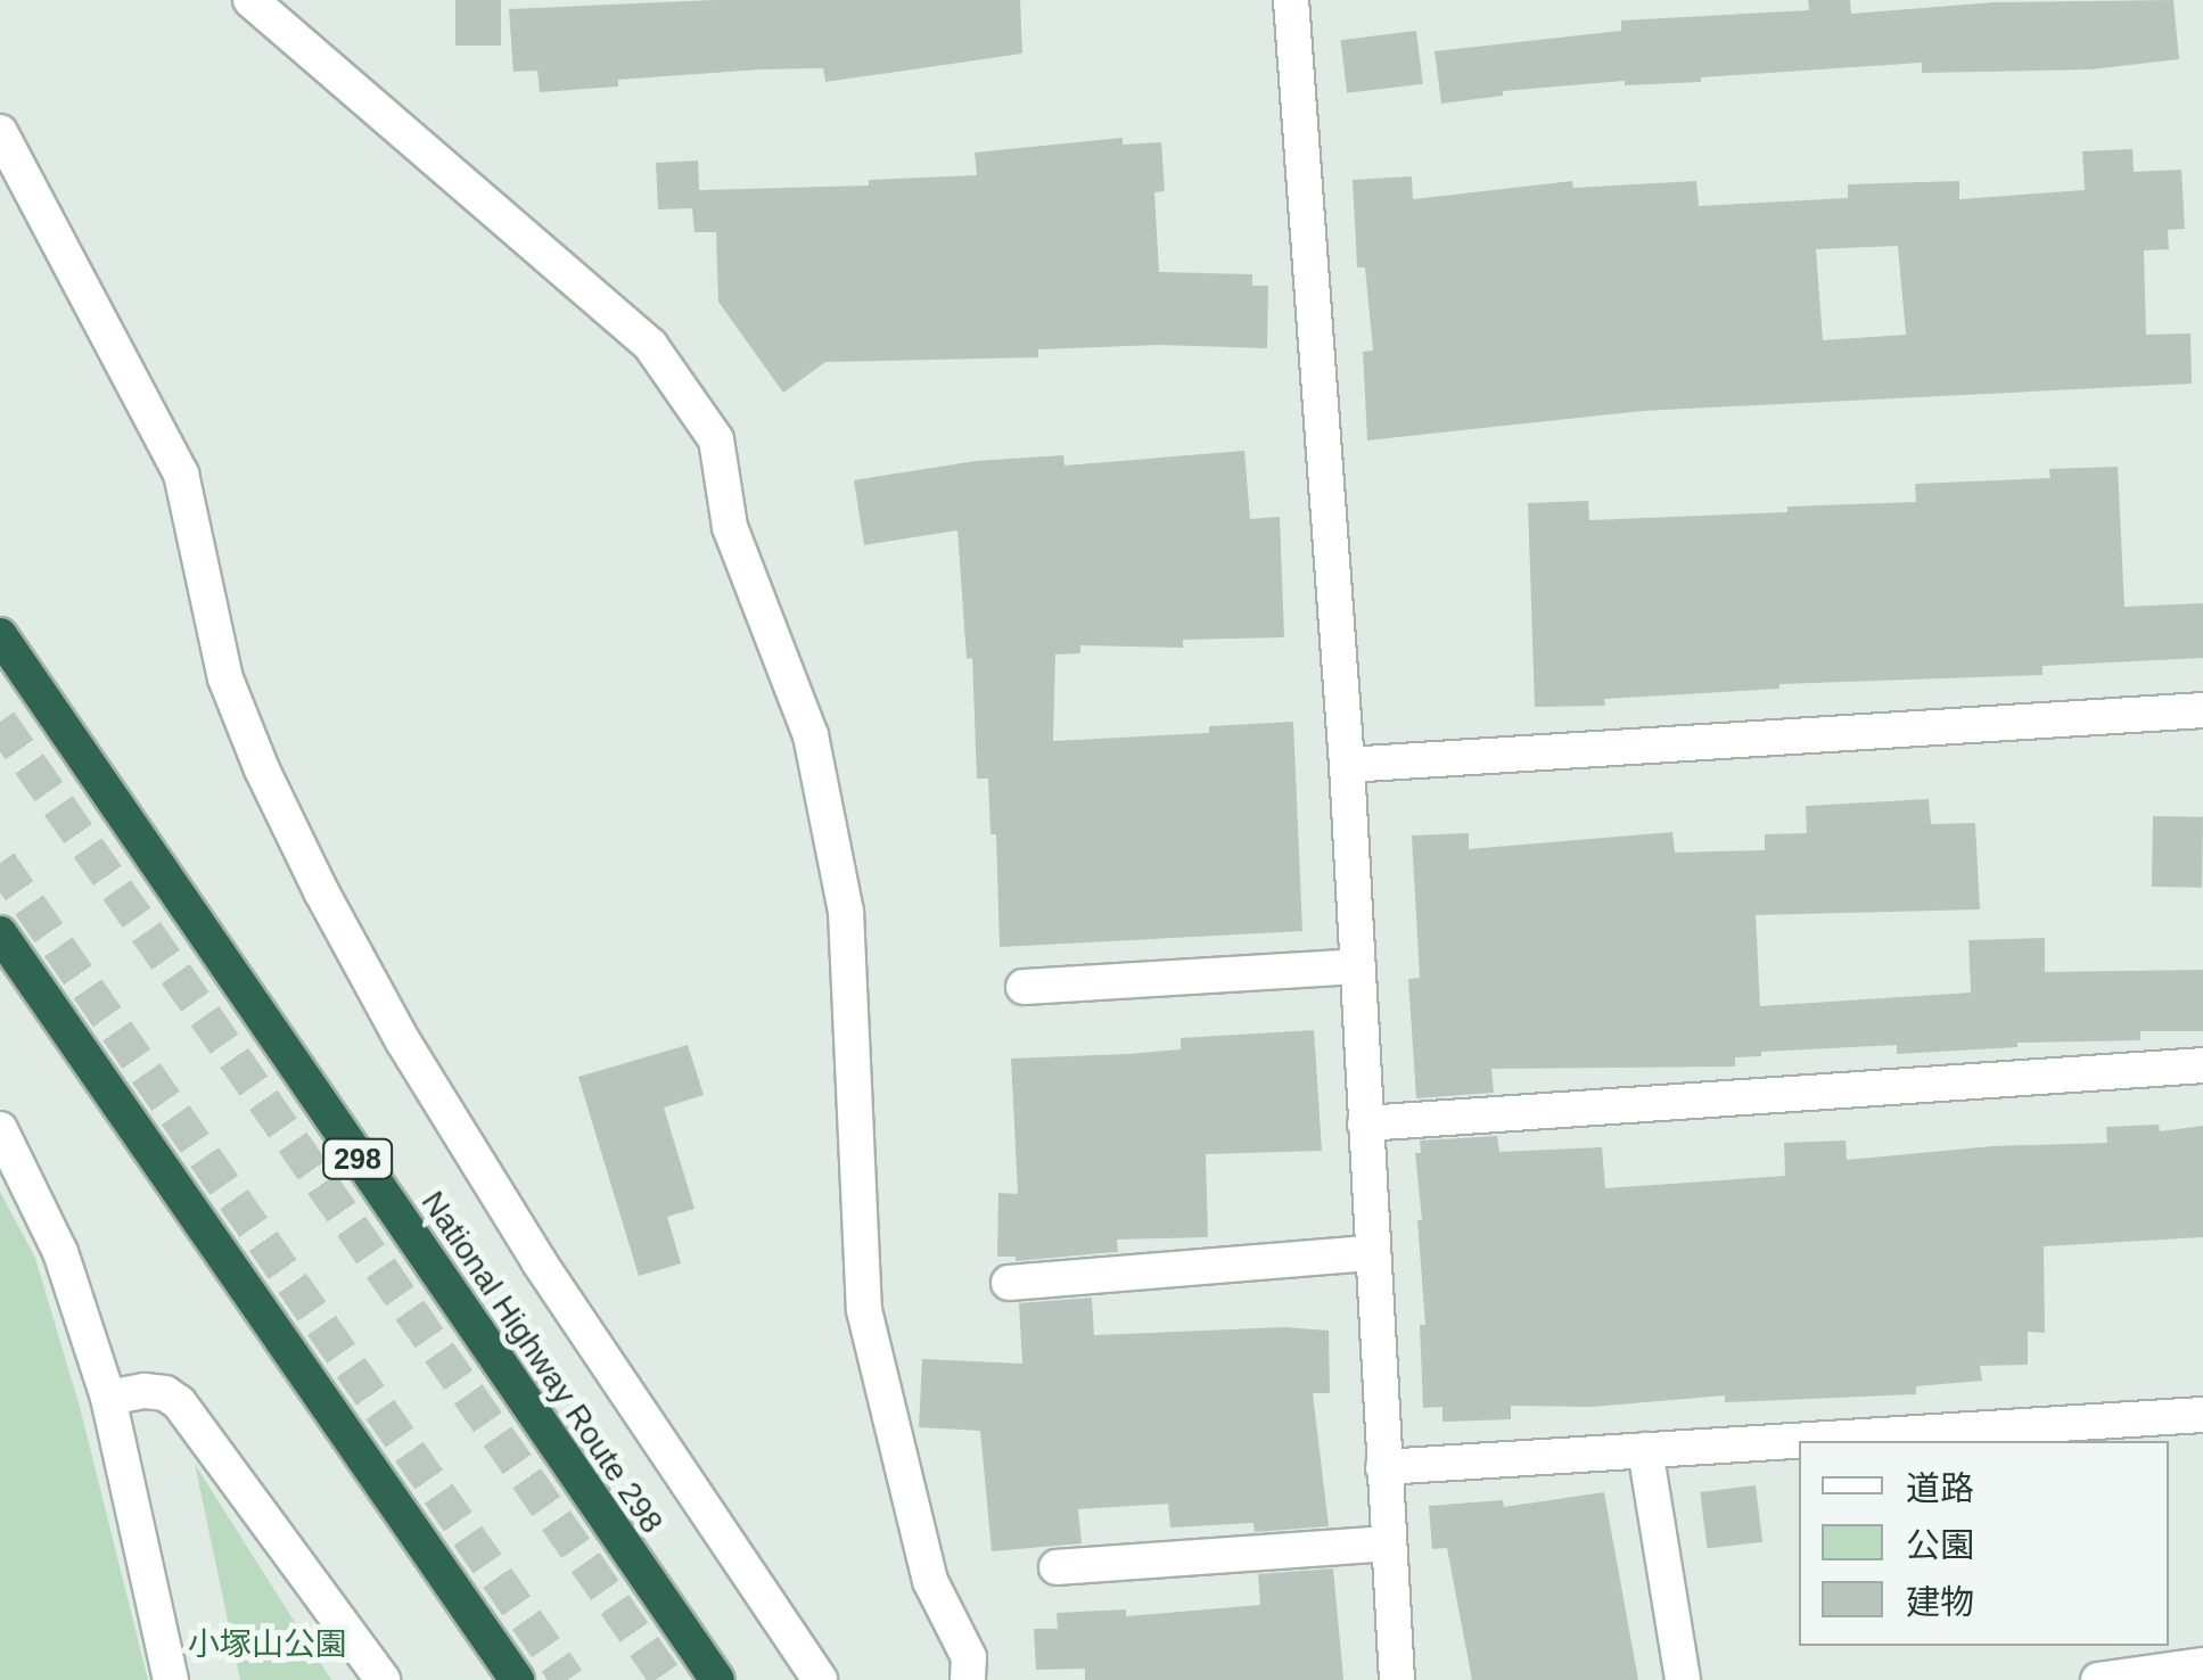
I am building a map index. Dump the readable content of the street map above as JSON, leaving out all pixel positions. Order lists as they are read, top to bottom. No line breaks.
{"streets":{"highway":["298","National Highway Route 298"]},"parks":["小塚山公園"],"legend":["道路","公園","建物"]}
